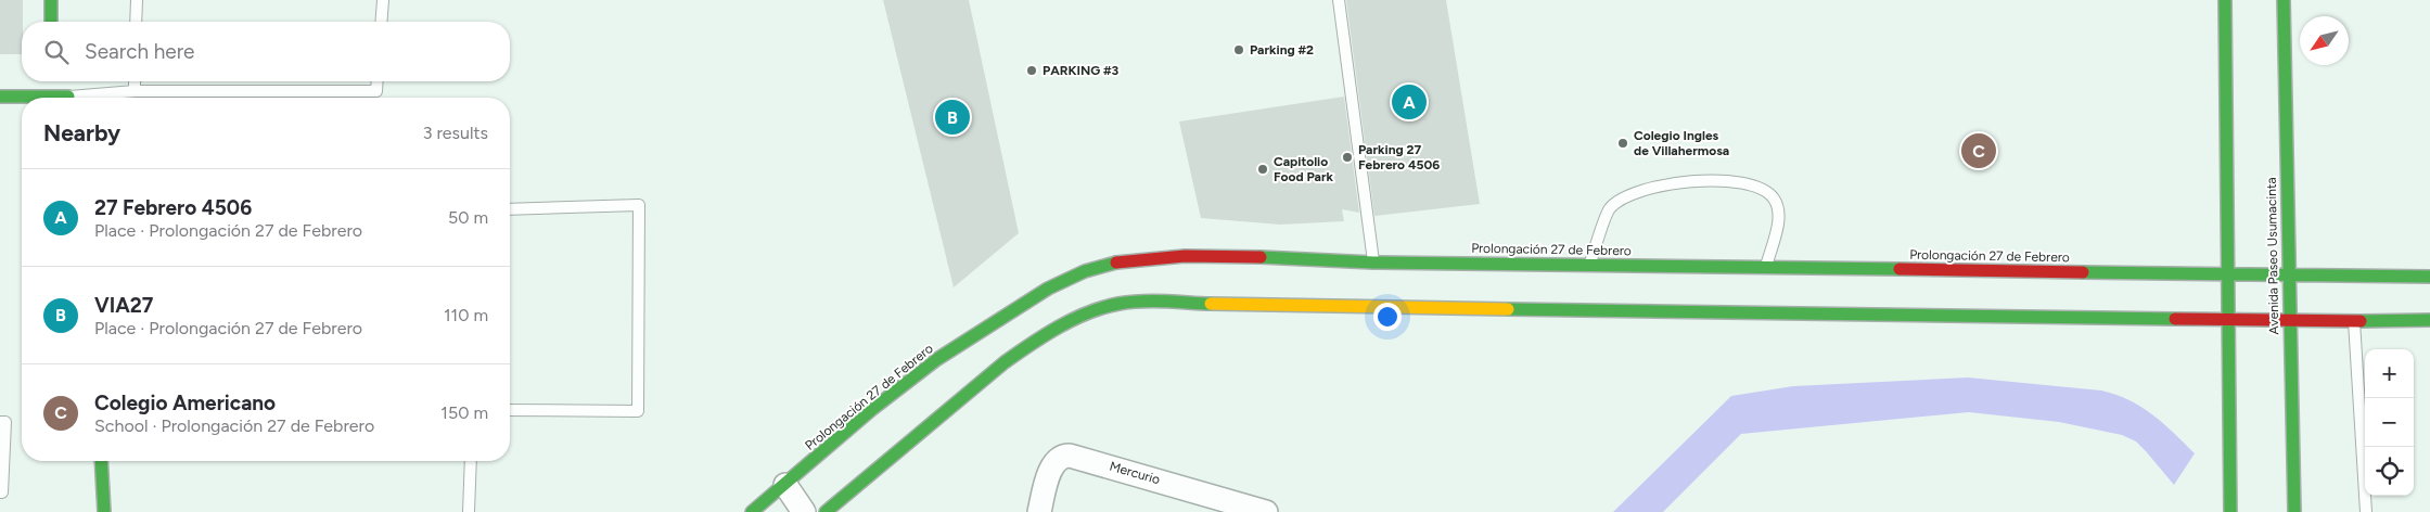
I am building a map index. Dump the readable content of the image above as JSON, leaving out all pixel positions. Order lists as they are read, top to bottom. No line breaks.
{"streets":{"main road":["Prolongación 27 de Febrero","Avenida Paseo Usumacinta"],"street":["Mercurio"]},"crossings":[["Prolongación 27 de Febrero","Avenida Paseo Usumacinta"]],"places":["Parking #2","PARKING #3","Colegio Ingles de Villahermosa","Parking 27 Febrero 4506","Capitolio Food Park"],"north":"bottom left","page":{"search":"Search here","pins":["A","B","C"],"heading":["Nearby","3 results"],"list":[{"mark":"A","name":"27 Febrero 4506","note":"Place · Prolongación 27 de Febrero","value":"50 m"},{"mark":"B","name":"VIA27","note":"Place · Prolongación 27 de Febrero","value":"110 m"},{"mark":"C","name":"Colegio Americano","note":"School · Prolongación 27 de Febrero","value":"150 m"}],"map_buttons":["+","−"]}}
